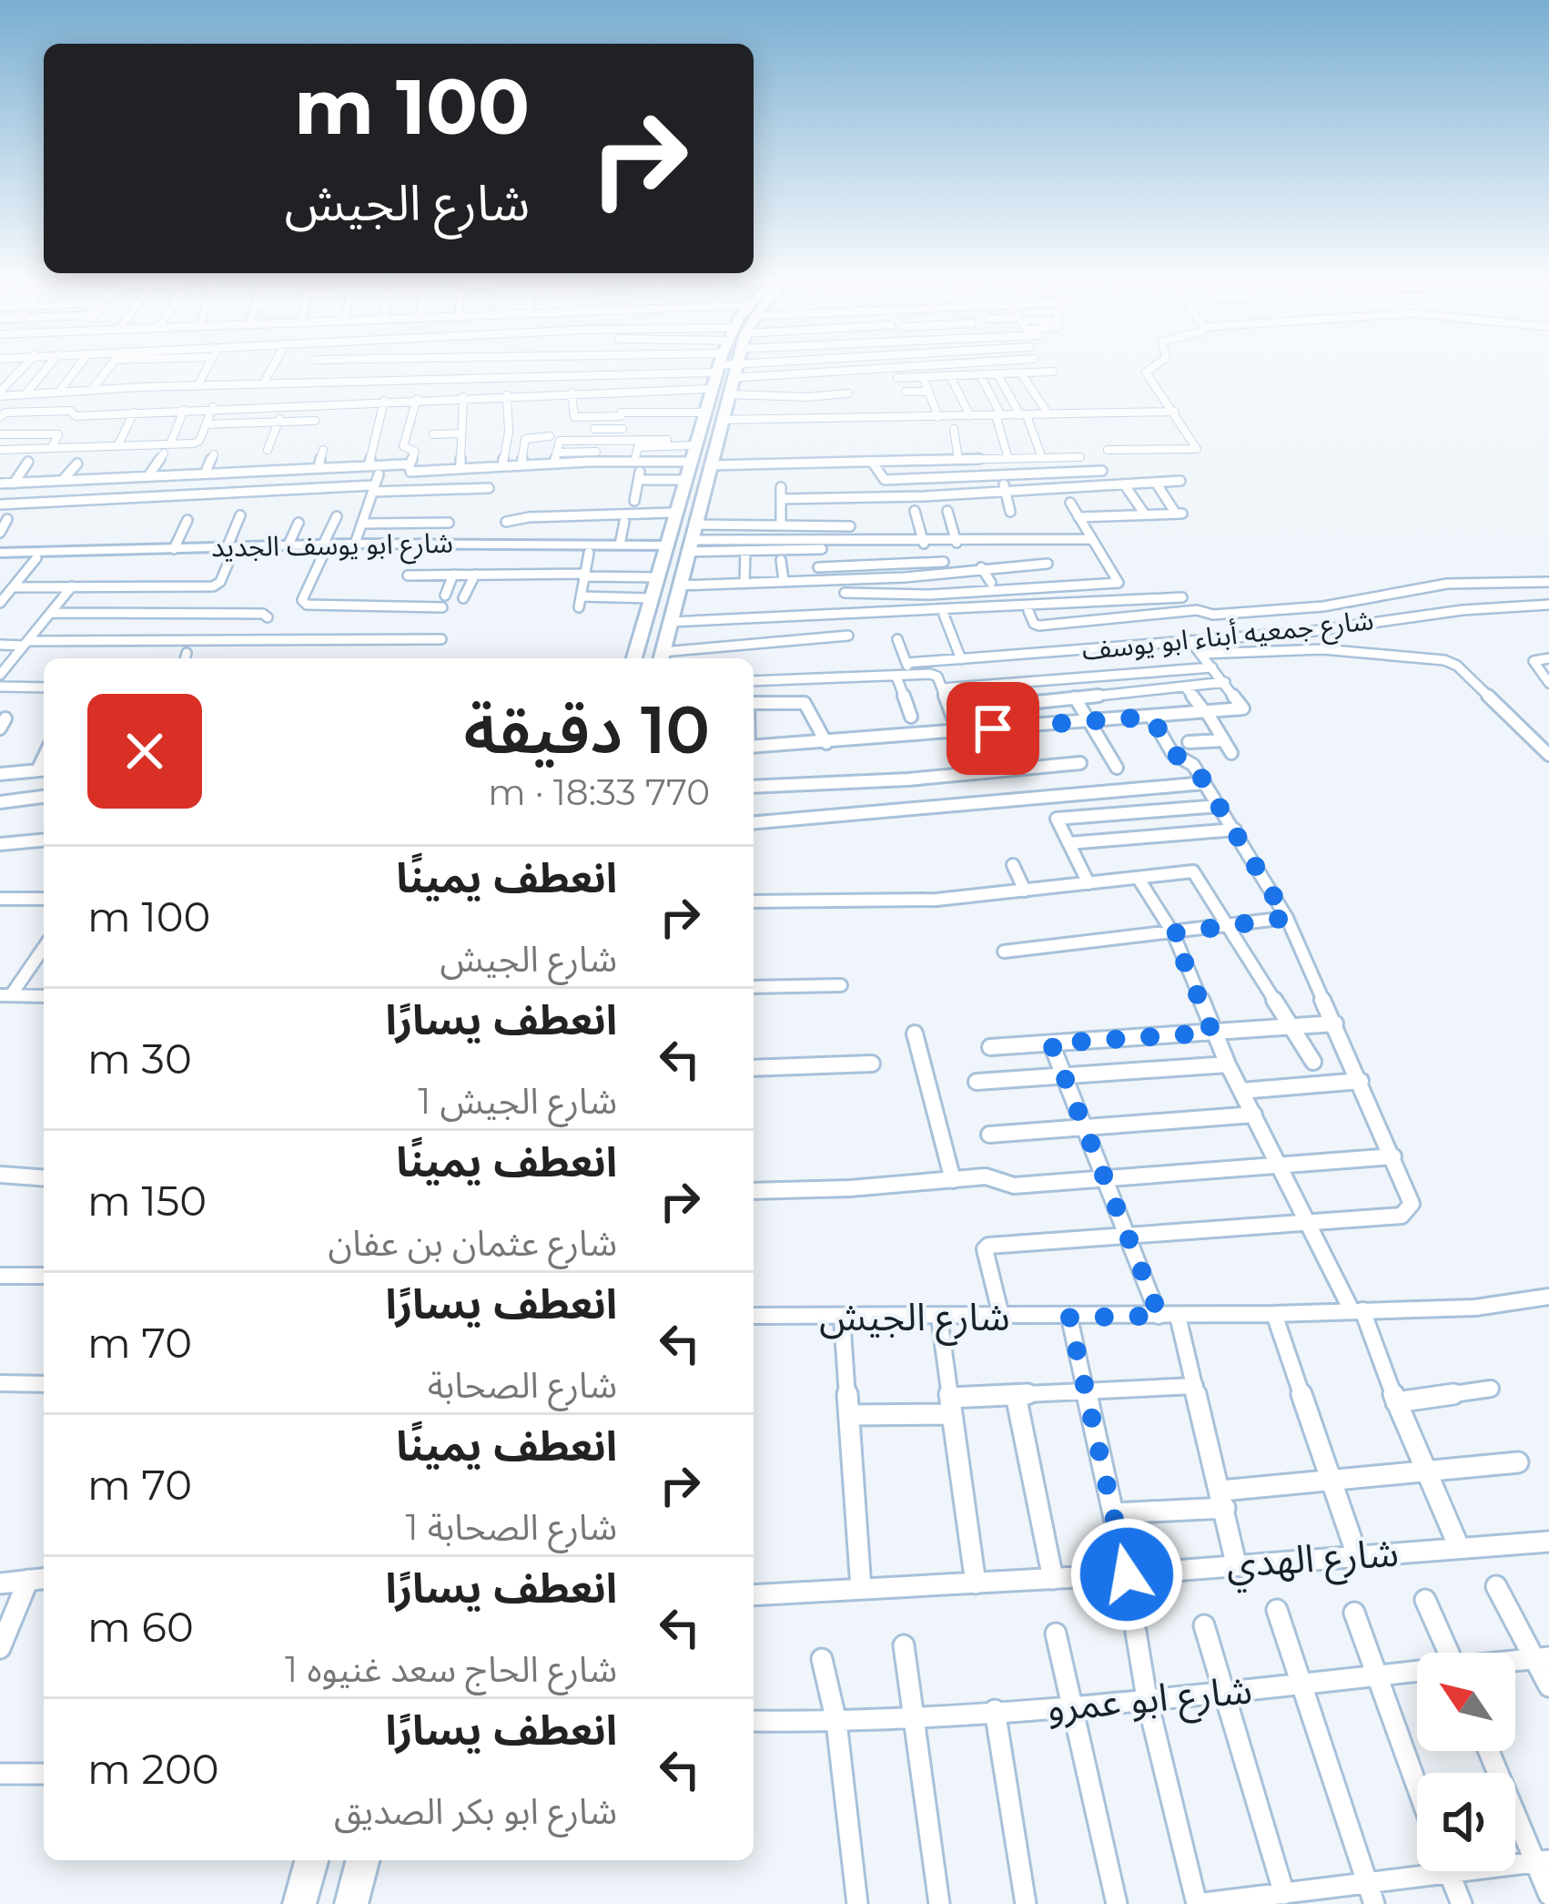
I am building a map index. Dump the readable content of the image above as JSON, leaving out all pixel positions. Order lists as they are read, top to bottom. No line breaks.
{"streets":{"main road":["شارع ابو يوسف الجديد"],"street":["شارع جمعيه أبناء ابو يوسف","شارع الجيش","شارع الهدي","شارع ابو عمرو"]},"north":"top left","page":{"turn":["100 m","شارع الجيش"],"heading":["10 دقيقة","770 m · 18:33"],"list":[{"name":"انعطف يمينًا","note":"شارع الجيش","value":"100 m"},{"name":"انعطف يسارًا","note":"شارع الجيش 1","value":"30 m"},{"name":"انعطف يمينًا","note":"شارع عثمان بن عفان","value":"150 m"},{"name":"انعطف يسارًا","note":"شارع الصحابة","value":"70 m"},{"name":"انعطف يمينًا","note":"شارع الصحابة 1","value":"70 m"},{"name":"انعطف يسارًا","note":"شارع الحاج سعد غنيوه 1","value":"60 m"},{"name":"انعطف يسارًا","note":"شارع ابو بكر الصديق","value":"200 m"}]}}
